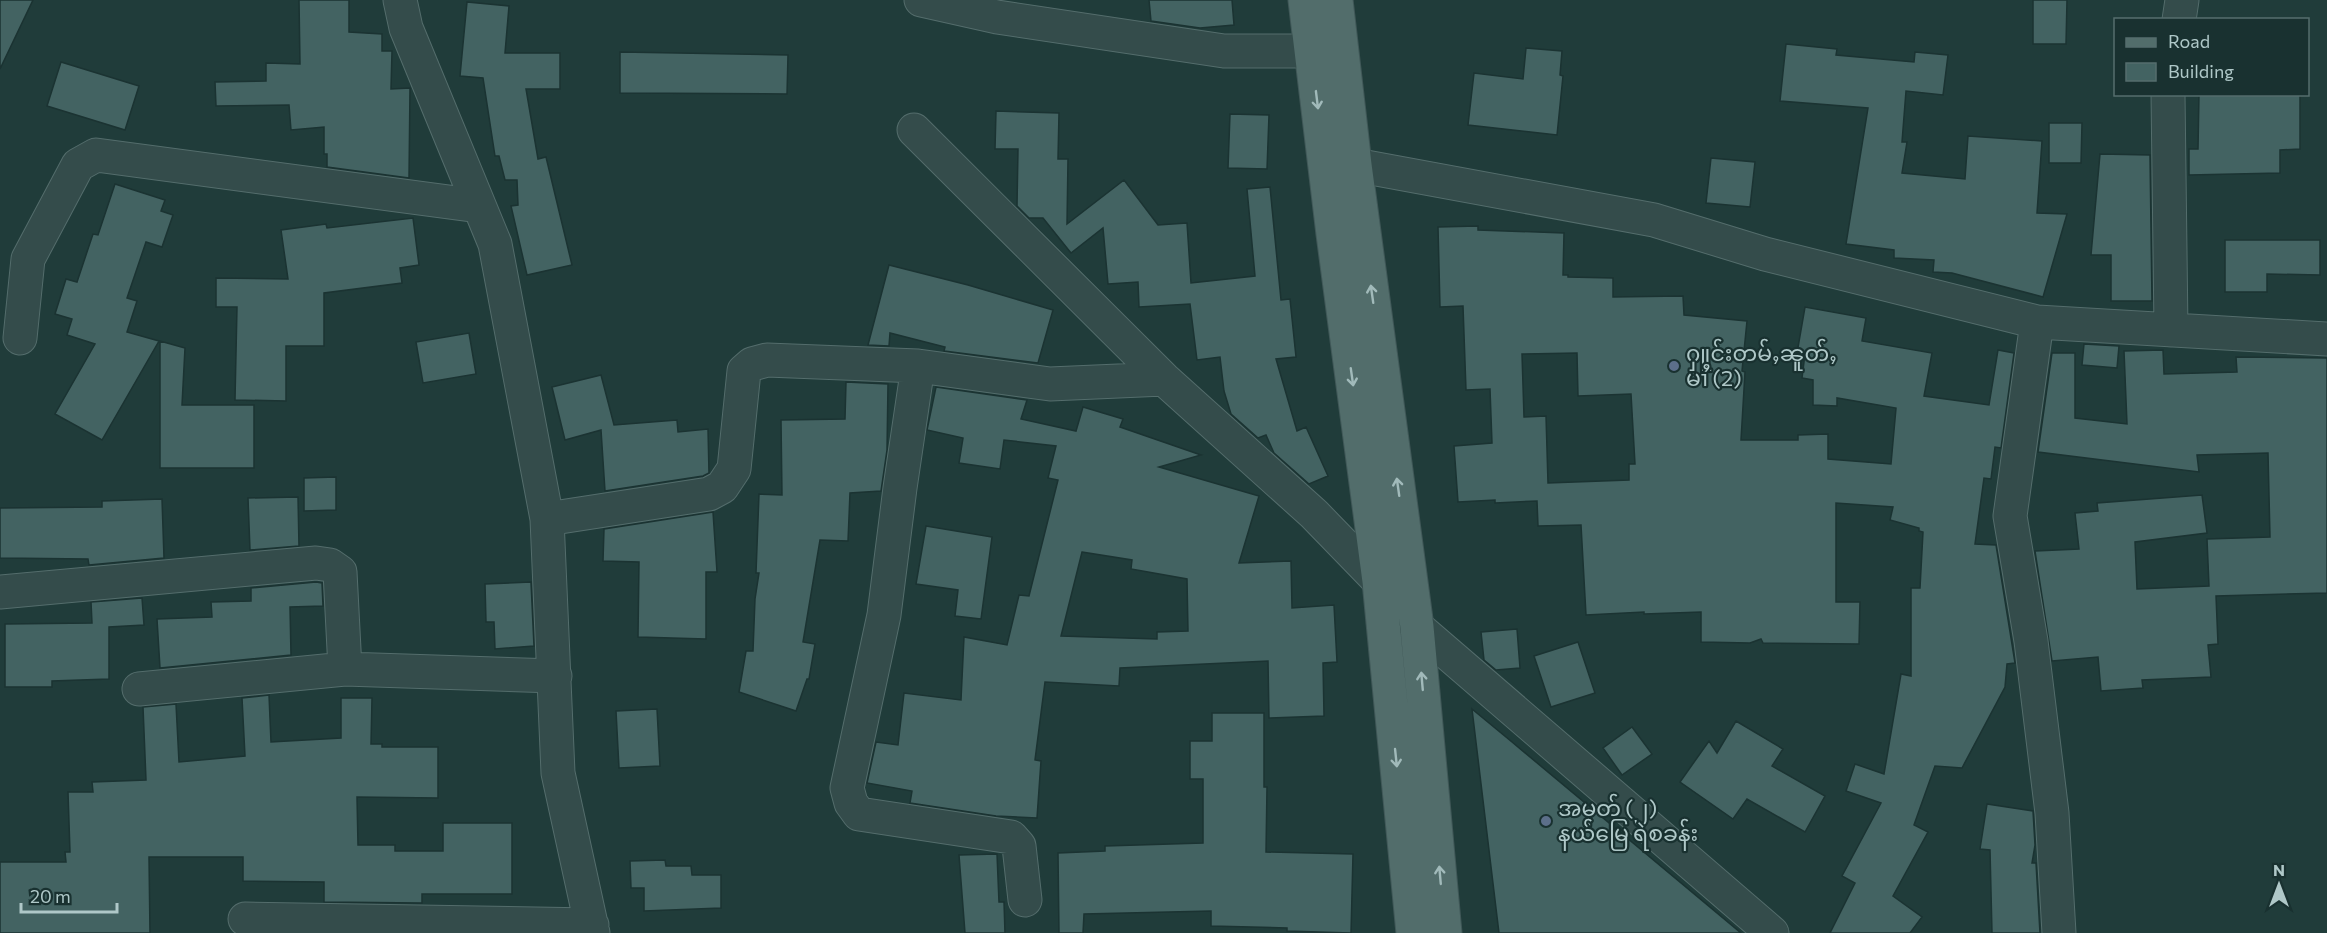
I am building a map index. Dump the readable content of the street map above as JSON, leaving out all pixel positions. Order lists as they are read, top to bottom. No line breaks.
{"places":["ႁူင်းတမ်ႇၼူတ်ႇ မၢႆ (2)","အမှတ် (၂) နယ်မြေ ရဲစခန်း"],"legend":["Road","Building"],"scale_bar":"20 m","north":"top"}
